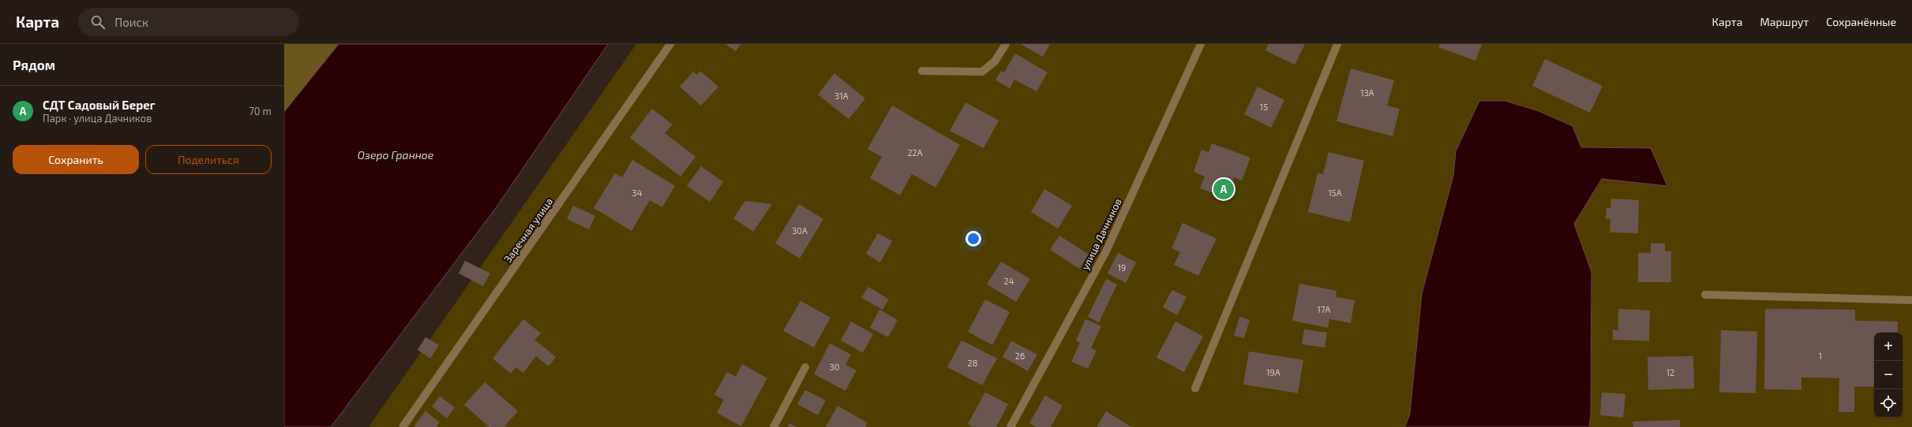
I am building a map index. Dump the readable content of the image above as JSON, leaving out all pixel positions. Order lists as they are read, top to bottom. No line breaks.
{"streets":{"street":["Заречная улица","улица Дачников"]},"water":["Озеро Гранное"],"house_numbers":["13А","31А","15","22А","34","15А","30А","19","24","17А","26","1","28","30","19А","12"],"page":{"header":"Карта","search":"Поиск","nav":["Карта","Маршрут","Сохранённые"],"heading":"Рядом","list":[{"mark":"A","name":"СДТ Садовый Берег","note":"Парк · улица Дачников","value":"70 m"}],"buttons":["Сохранить","Поделиться"],"pins":"A","map_buttons":["+","−"]}}
